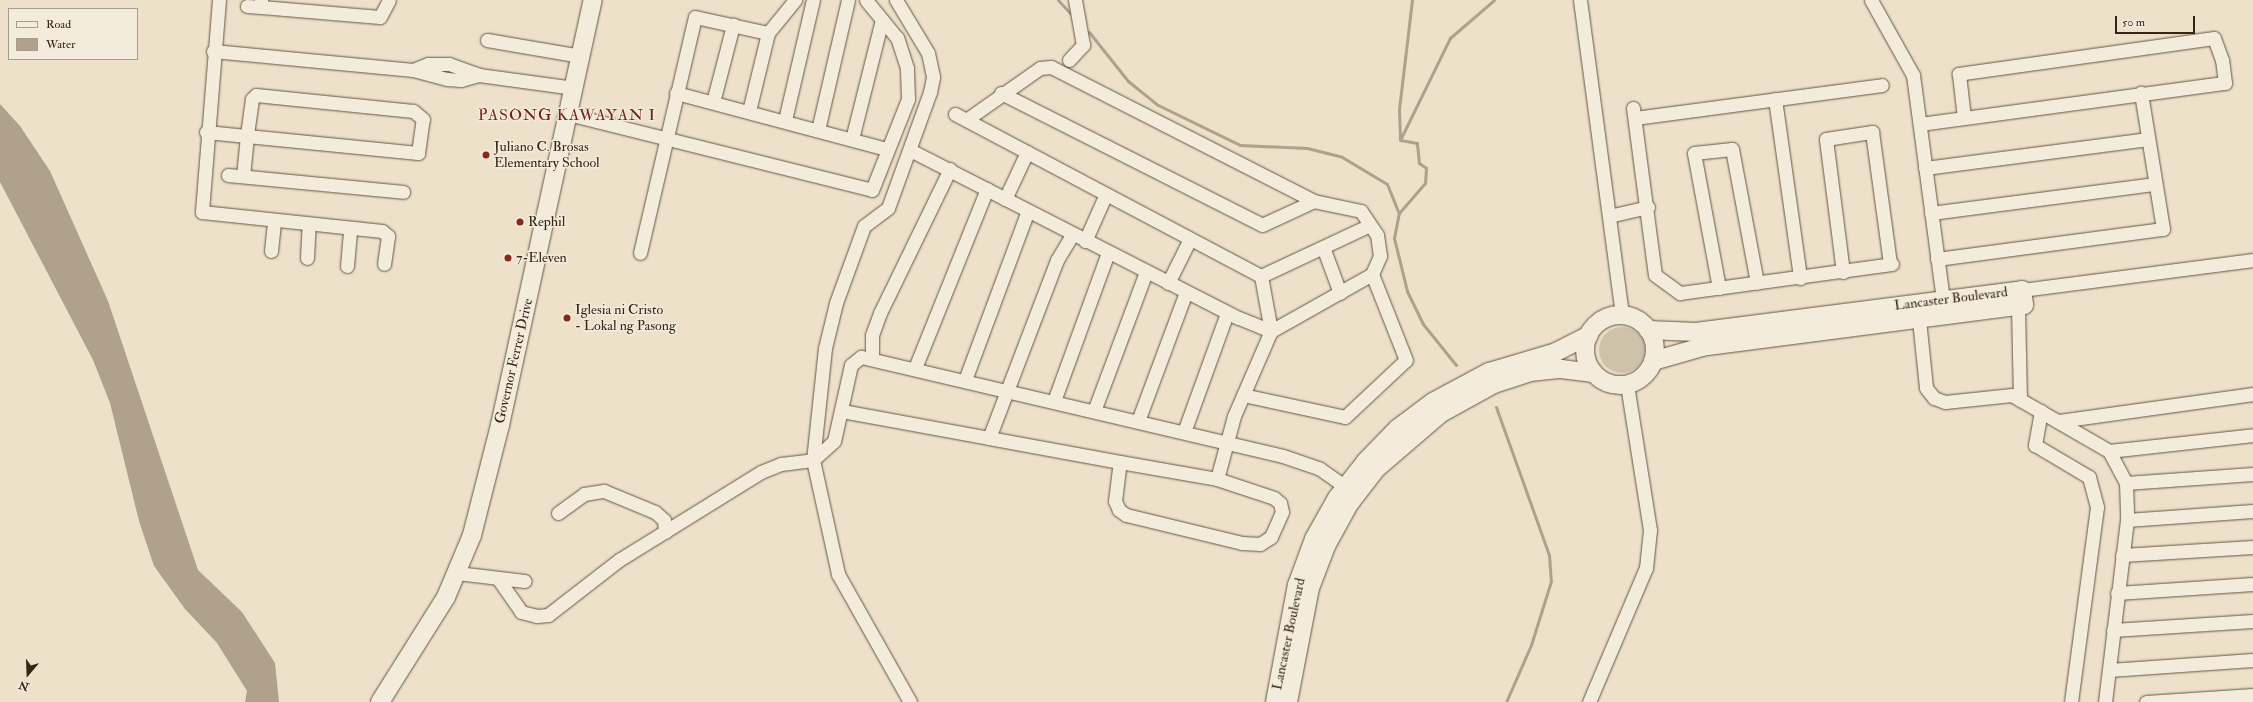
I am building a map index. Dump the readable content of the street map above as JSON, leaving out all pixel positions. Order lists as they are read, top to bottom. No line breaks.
{"streets":{"main road":["Lancaster Boulevard","Governor Ferrer Drive"]},"districts":["PASONG KAWAYAN I"],"places":["Juliano C. Brosas Elementary School","Rephil","7-Eleven","Iglesia ni Cristo - Lokal ng Pasong"],"legend":["Road","Water"],"scale_bar":"50 m","north":"bottom"}
